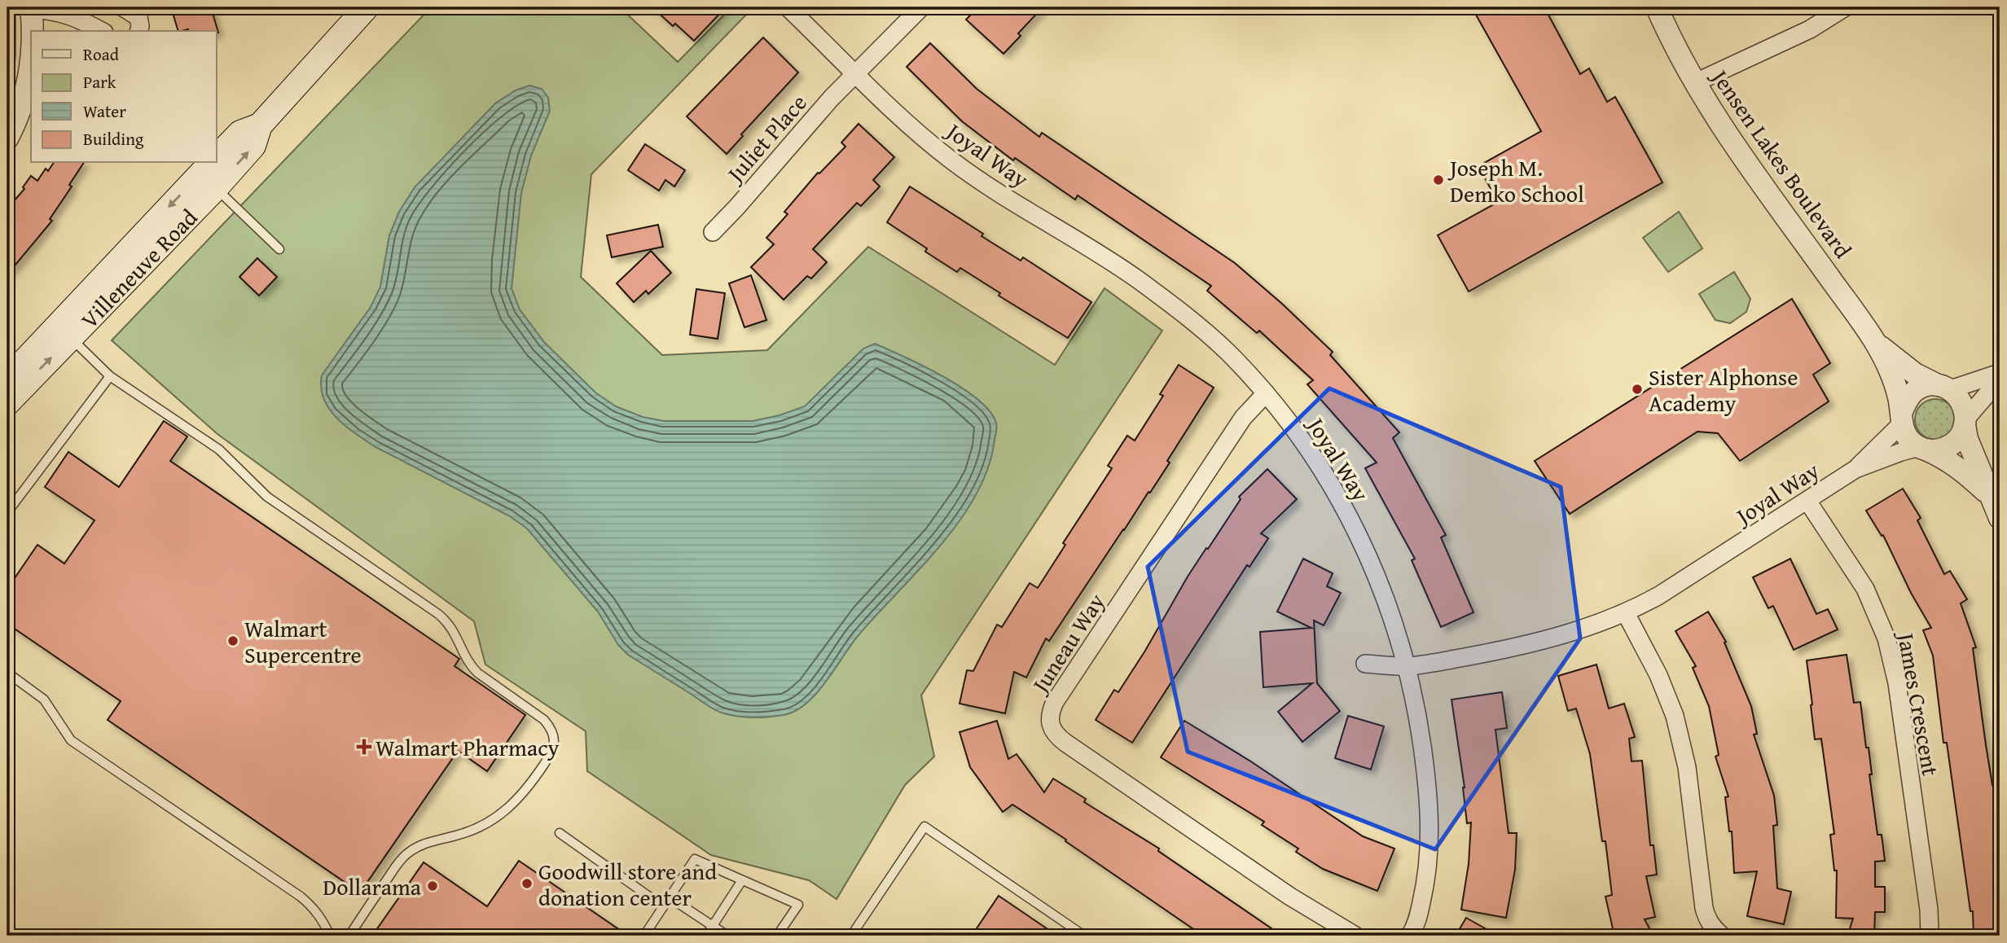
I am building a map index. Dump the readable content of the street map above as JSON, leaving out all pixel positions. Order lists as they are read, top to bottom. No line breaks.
{"streets":{"main road":["Villeneuve Road"],"street":["Juliet Place","Joyal Way","Jensen Lakes Boulevard","Juneau Way","James Crescent"]},"crossings":[["Juliet Place","Joyal Way"],["Joyal Way","Jensen Lakes Boulevard"],["Joyal Way","Juneau Way"],["Joyal Way","James Crescent"]],"places":{"other":["Joseph M. Demko School","Sister Alphonse Academy","Walmart Supercentre","Goodwill store and donation center","Dollarama"],"health":["Walmart Pharmacy"]},"legend":["Road","Park","Water","Building"]}
